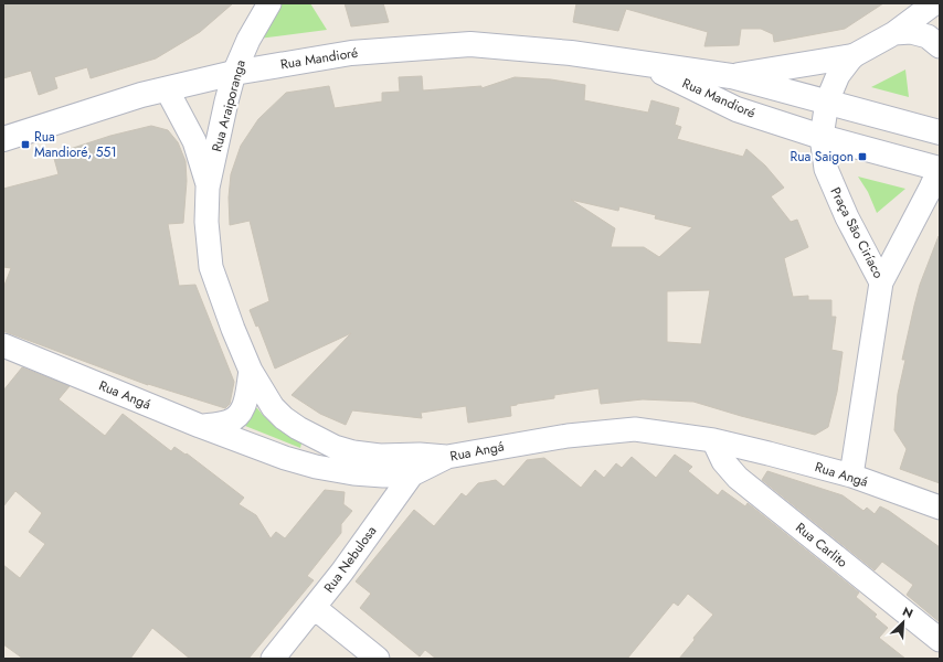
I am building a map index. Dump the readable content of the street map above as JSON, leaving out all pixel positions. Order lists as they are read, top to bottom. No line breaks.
{"streets":{"street":["Rua Mandioré","Rua Araiporanga","Praça São Ciríaco","Rua Angá","Rua Carlito","Rua Nebulosa"]},"crossings":[["Rua Mandioré","Rua Araiporanga"],["Rua Mandioré","Praça São Ciríaco"],["Rua Araiporanga","Rua Angá"],["Rua Araiporanga","Rua Nebulosa"],["Rua Angá","Rua Carlito"],["Rua Angá","Rua Nebulosa"]],"places":{"transit":["Rua Mandioré, 551","Rua Saigon"]},"north":"top right"}
